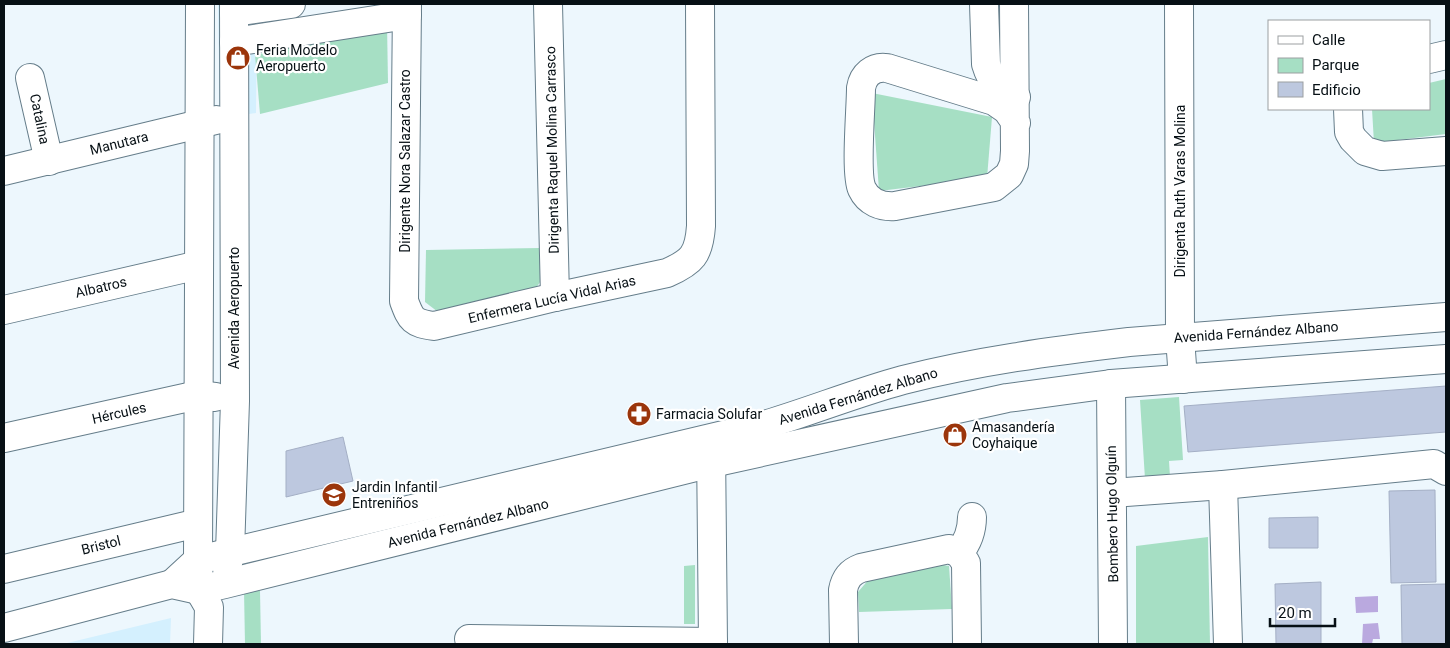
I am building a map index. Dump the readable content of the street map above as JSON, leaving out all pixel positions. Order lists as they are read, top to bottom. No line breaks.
{"streets":{"street":["Catalina","Manutara","Dirigenta Raquel Molina Carrasco","Dirigente Nora Salazar Castro","Dirigenta Ruth Varas Molina","Albatros","Enfermera Lucía Vidal Arias","Avenida Aeropuerto","Avenida Fernández Albano","Hércules","Bombero Hugo Olguín","Bristol"]},"crossings":[["Catalina","Manutara"],["Manutara","Avenida Aeropuerto"],["Dirigenta Raquel Molina Carrasco","Enfermera Lucía Vidal Arias"],["Dirigente Nora Salazar Castro","Enfermera Lucía Vidal Arias"],["Dirigenta Ruth Varas Molina","Avenida Fernández Albano"],["Avenida Aeropuerto","Avenida Fernández Albano"],["Avenida Aeropuerto","Hércules"],["Avenida Fernández Albano","Bombero Hugo Olguín"]],"places":{"shop":["Feria Modelo Aeropuerto","Amasandería Coyhaique"],"pharmacy":["Farmacia Solufar"],"school or university":["Jardin Infantil Entreniños"]},"legend":["Calle","Parque","Edificio"],"scale_bar":"20 m"}
